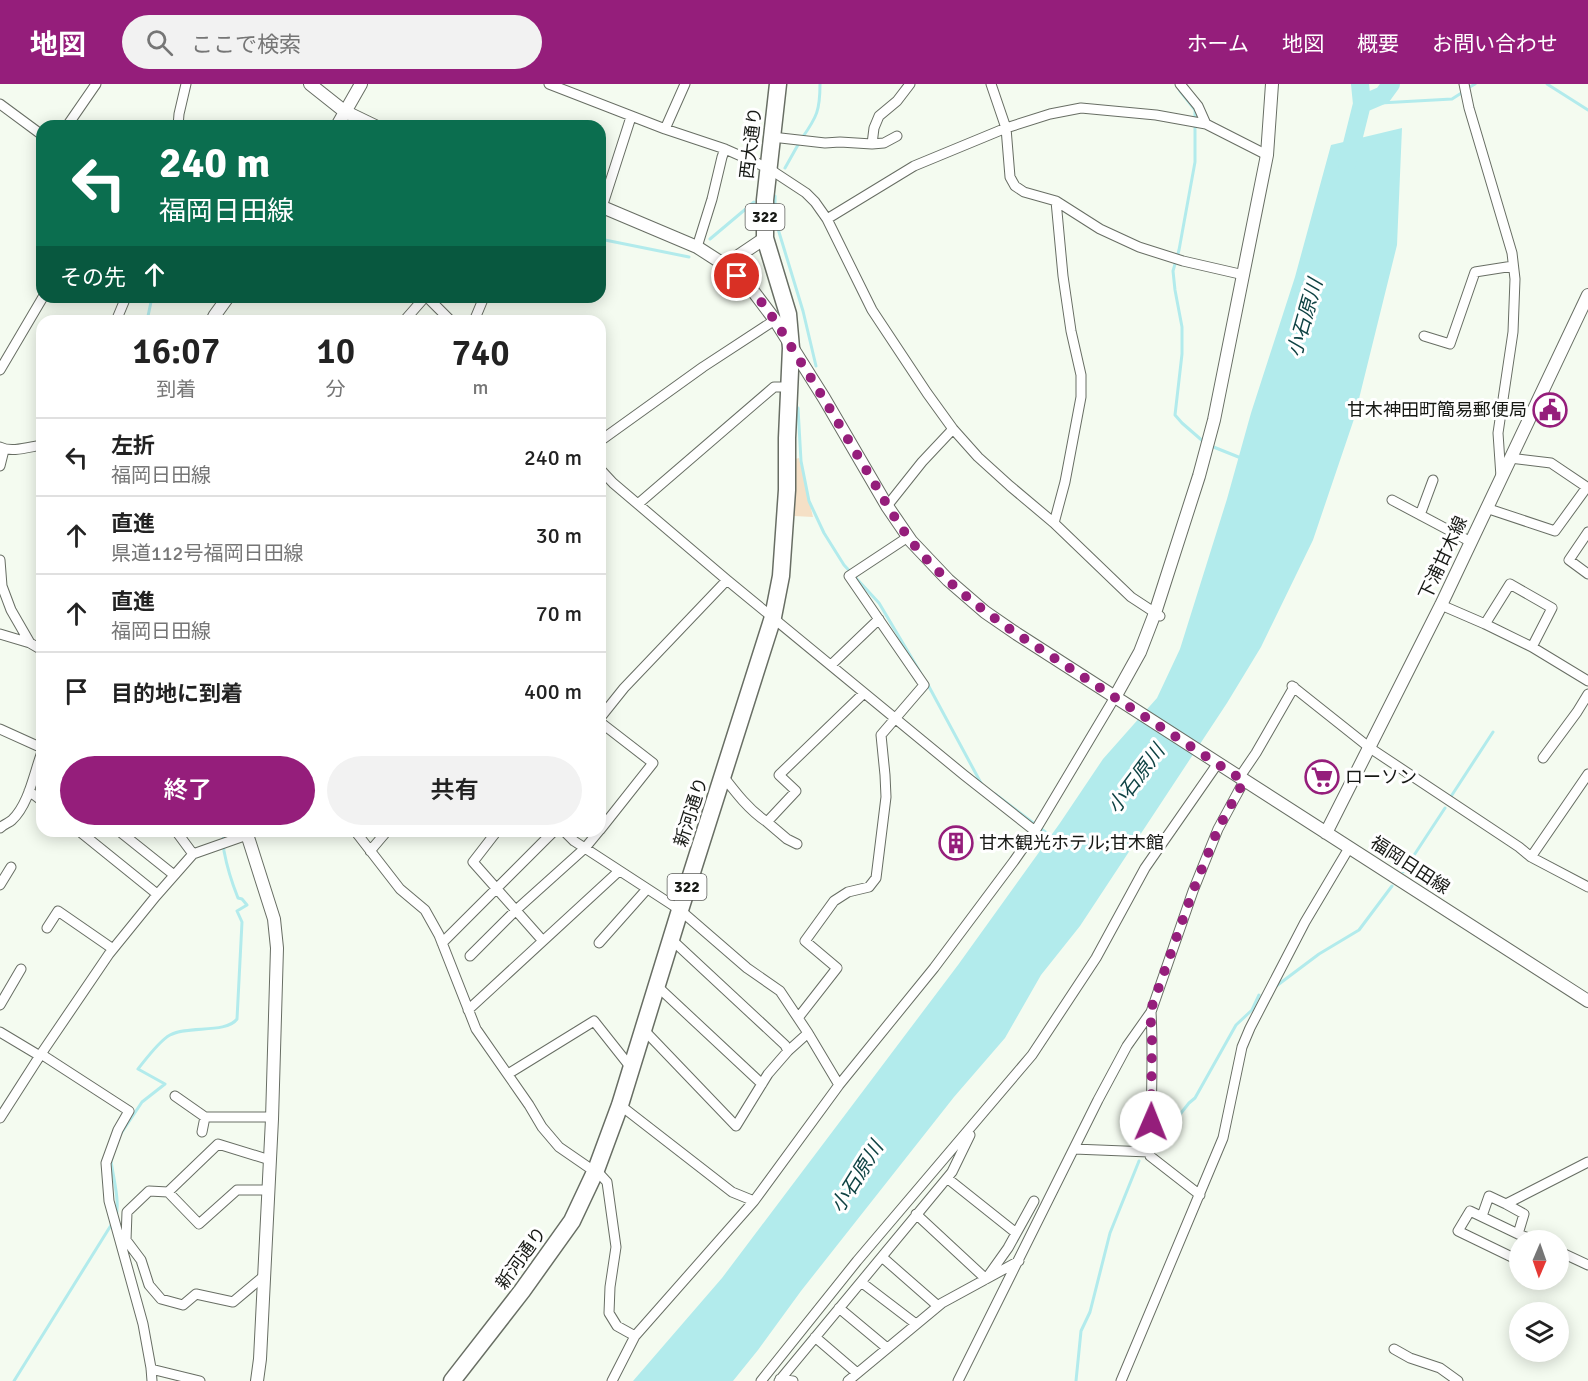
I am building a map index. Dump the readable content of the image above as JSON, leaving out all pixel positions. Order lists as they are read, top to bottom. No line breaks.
{"streets":{"highway":["西大通り","322","新河通り"],"main road":["下浦甘木線","福岡日田線"]},"crossings":[["西大通り","新河通り"],["下浦甘木線","福岡日田線"]],"water":["小石原川"],"places":{"public building":["甘木神田町簡易郵便局"],"supermarket":["ローソン"],"building":["甘木観光ホテル;甘木館"]},"north":"bottom","page":{"header":"地図","search":"ここで検索","nav":["ホーム","地図","概要","お問い合わせ"],"turn":["240 m","福岡日田線"],"then":"その先","eta":["16:07","到着","10","分","740","m"],"list":[{"name":"左折","note":"福岡日田線","value":"240 m"},{"name":"直進","note":"県道112号福岡日田線","value":"30 m"},{"name":"直進","note":"福岡日田線","value":"70 m"},{"name":"目的地に到着","value":"400 m"}],"buttons":["終了","共有"]}}
